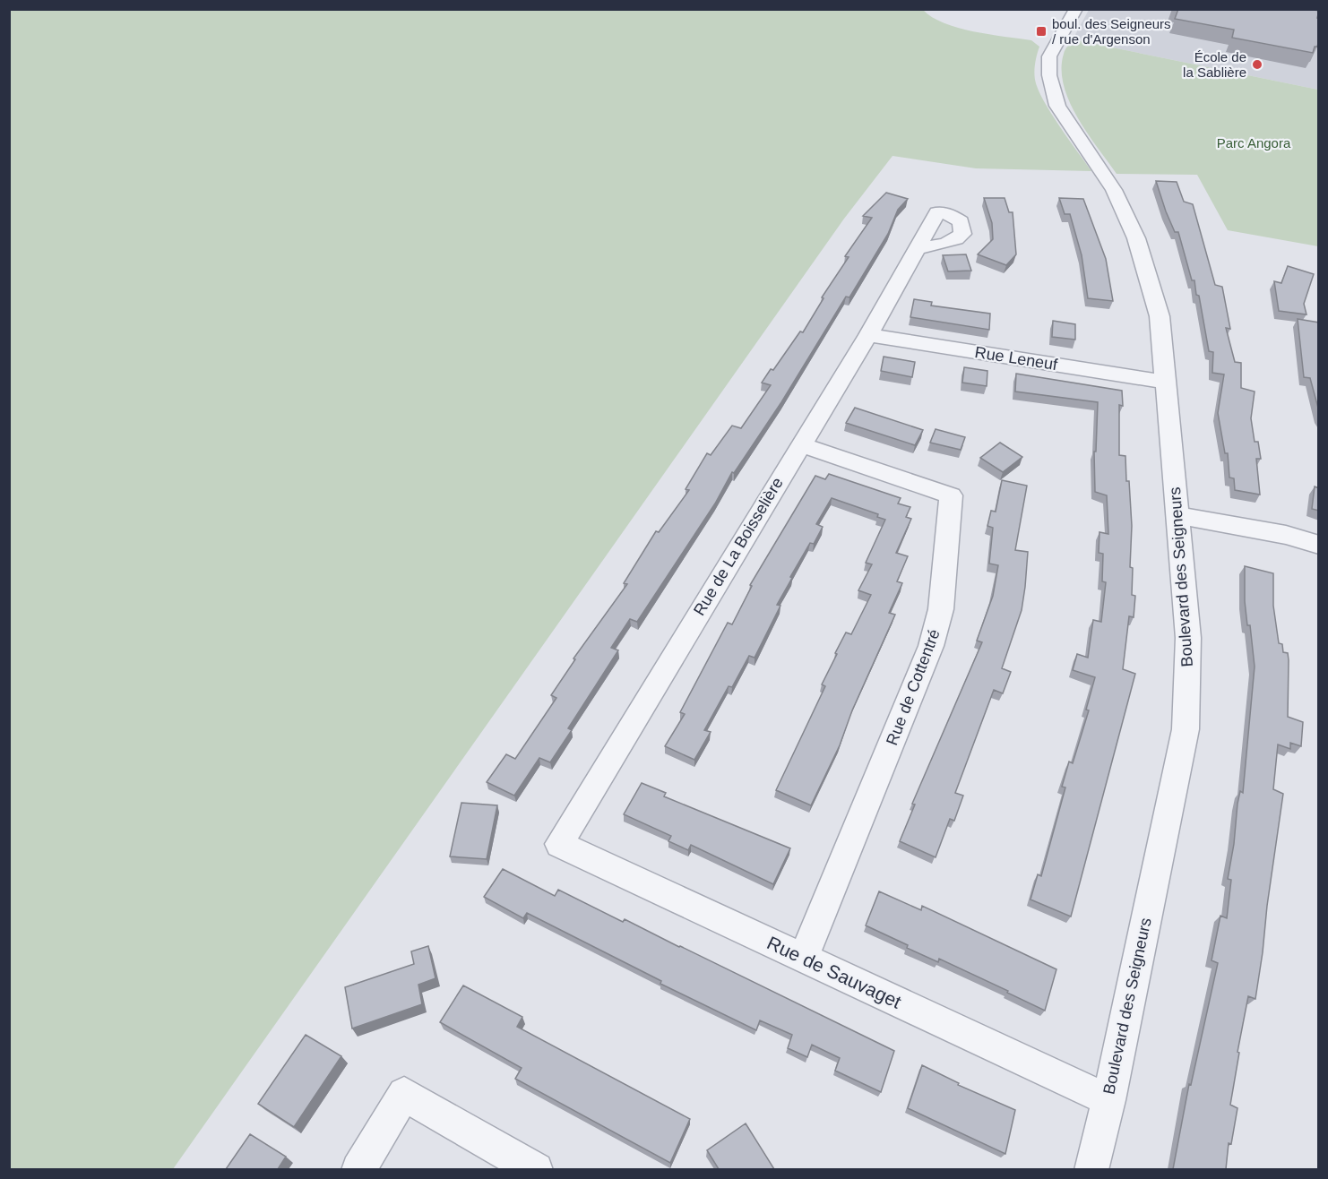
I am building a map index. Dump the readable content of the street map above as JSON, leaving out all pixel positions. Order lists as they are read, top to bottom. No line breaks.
{"streets":{"street":["Rue Leneuf","Rue de La Boisselière","Boulevard des Seigneurs","Rue de Cottentré","Rue de Sauvaget"]},"crossings":[["Rue Leneuf","Rue de La Boisselière"],["Rue Leneuf","Boulevard des Seigneurs"],["Rue de La Boisselière","Rue de Cottentré"],["Rue de La Boisselière","Rue de Sauvaget"],["Boulevard des Seigneurs","Rue de Sauvaget"],["Rue de Cottentré","Rue de Sauvaget"]],"parks":["Parc Angora"],"places":{"transit":["boul. des Seigneurs / rue d'Argenson"],"other":["École de la Sablière"]}}
